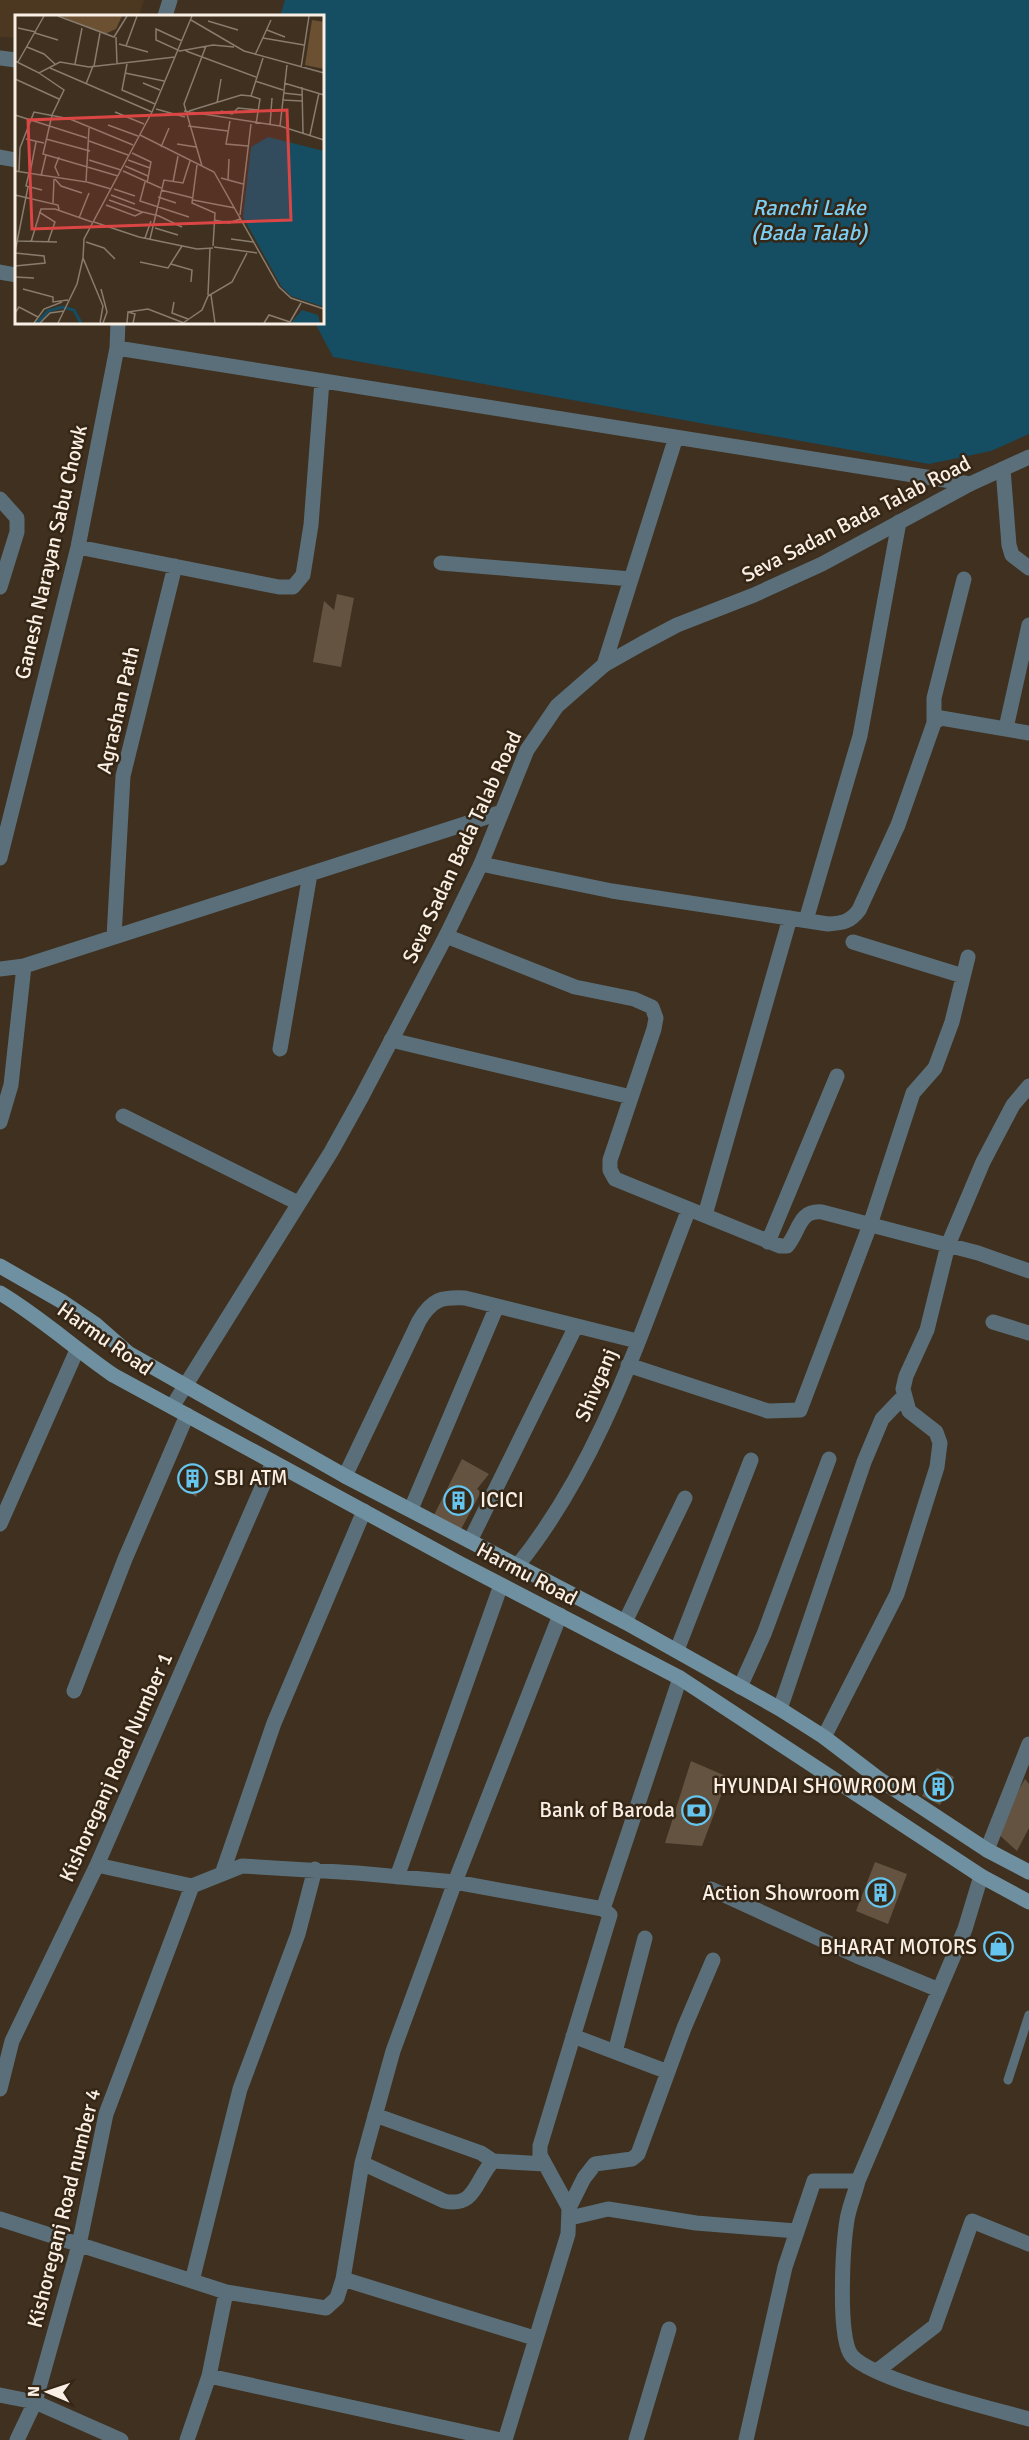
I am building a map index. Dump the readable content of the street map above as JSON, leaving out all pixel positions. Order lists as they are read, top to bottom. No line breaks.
{"streets":{"main road":["Harmu Road"],"street":["Seva Sadan Bada Talab Road","Ganesh Narayan Sabu Chowk","Agrashan Path","Shivganj","Kishoreganj Road Number 1","Kishoreganj Road number 4"]},"crossings":[["Seva Sadan Bada Talab Road","Harmu Road"],["Harmu Road","Shivganj"],["Harmu Road","Kishoreganj Road Number 1"]],"water":["Ranchi Lake (Bada Talab)"],"places":{"building":["SBI ATM","ICICI","HYUNDAI SHOWROOM","Action Showroom"],"bank":["Bank of Baroda"],"shop":["BHARAT MOTORS"]},"north":"left"}
